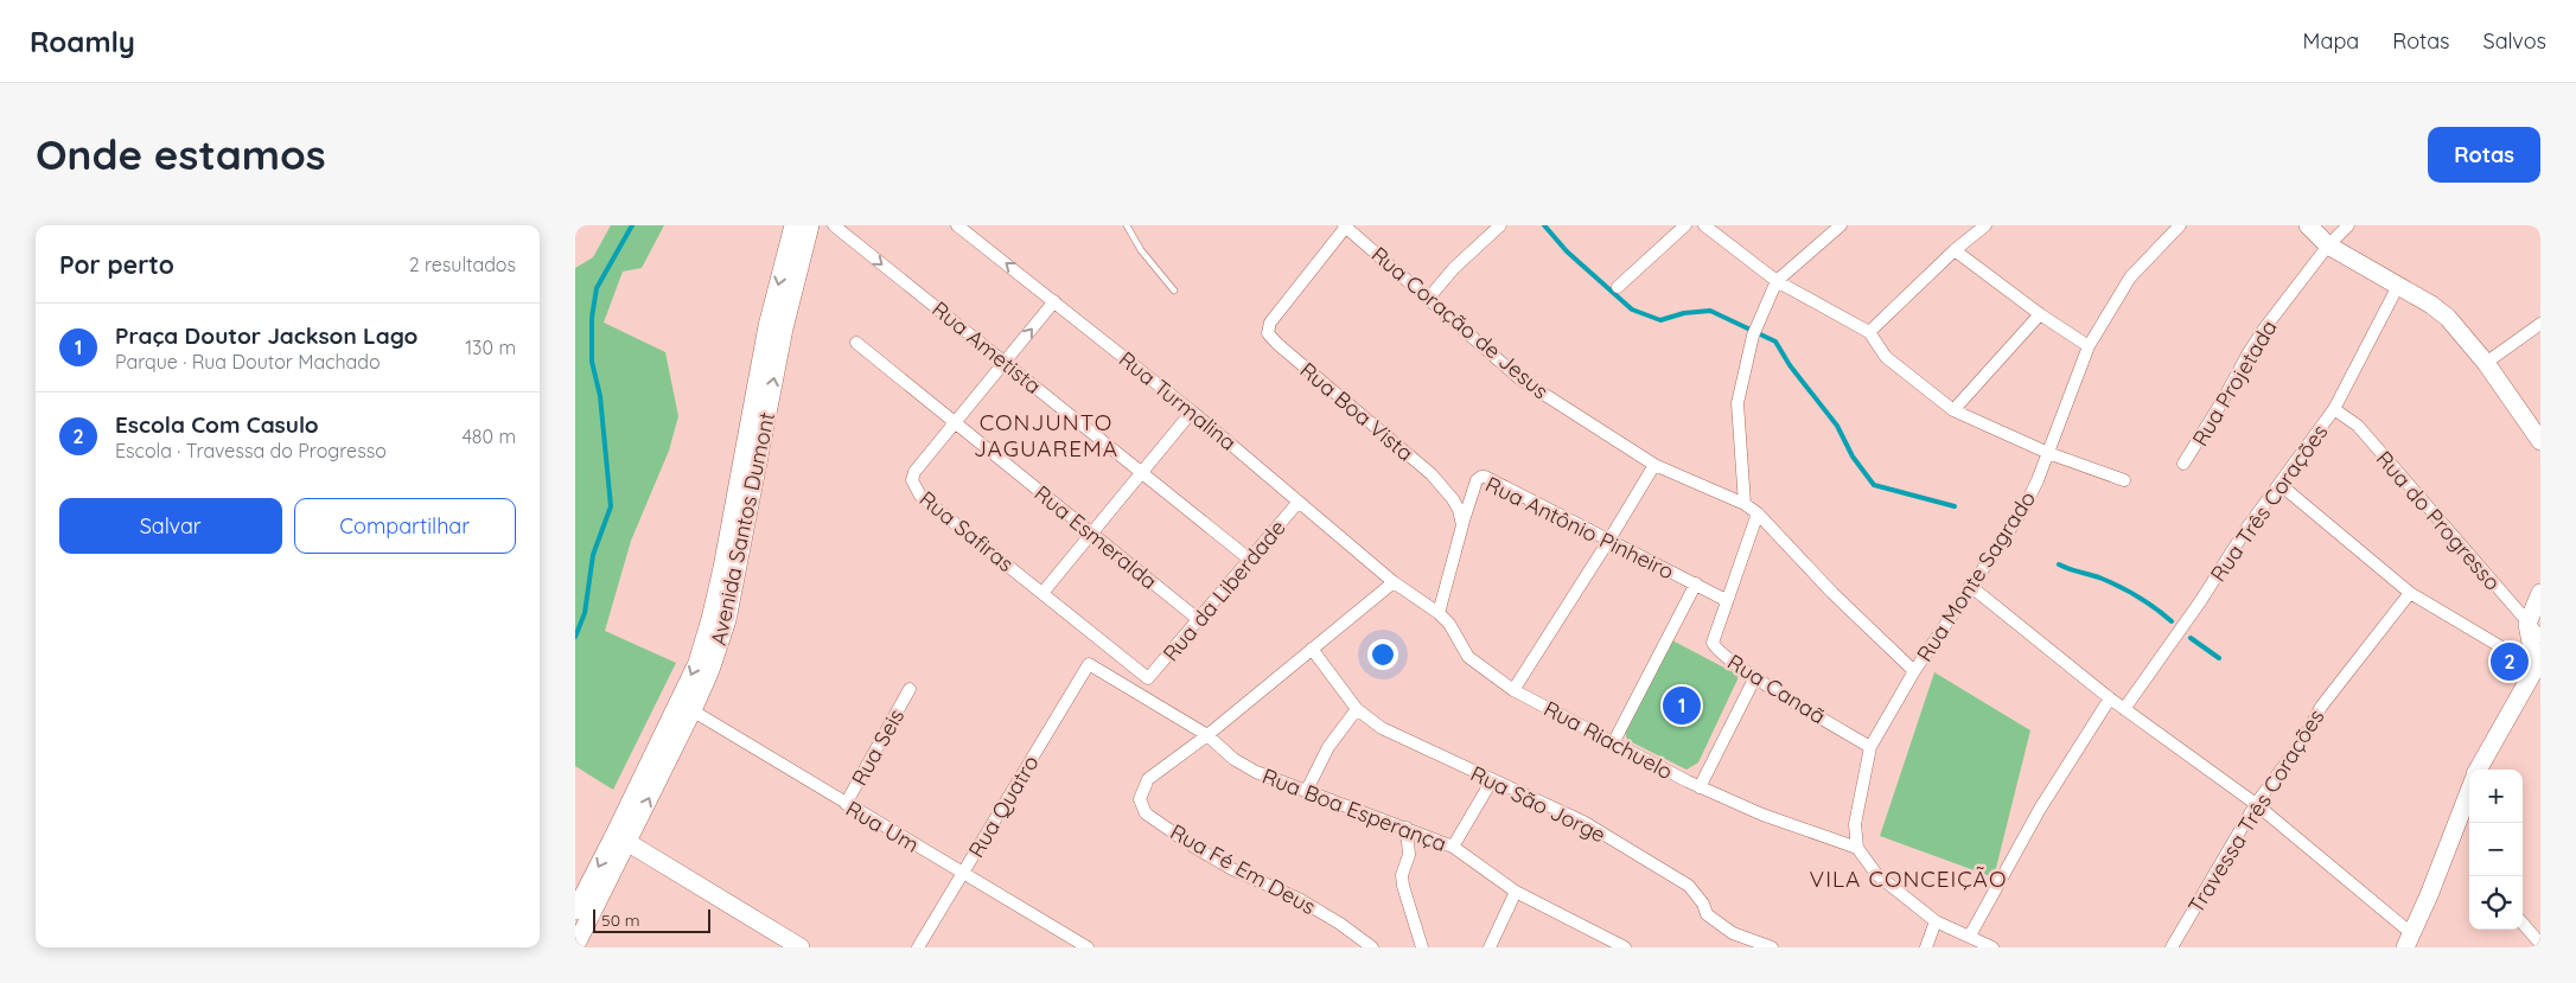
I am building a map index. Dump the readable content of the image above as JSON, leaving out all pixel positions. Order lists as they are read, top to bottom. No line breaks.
{"streets":{"main road":["Avenida Santos Dumont"],"street":["Rua Coração de Jesus","Rua Ametista","Rua Projetada","Rua Turmalina","Rua Boa Vista","Rua Três Corações","Rua do Progresso","Rua Antônio Pinheiro","Rua Safiras","Rua Esmeralda","Rua Monte Sagrado","Rua da Liberdade","Rua Canaã","Rua Riachuelo","Rua Seis","Rua São Jorge","Rua Quatro","Rua Boa Esperança","Travessa Três Corações","Rua Um","Rua Fé Em Deus"]},"crossings":[["Rua Coração de Jesus","Rua Boa Vista"],["Rua Coração de Jesus","Rua Monte Sagrado"],["Rua Coração de Jesus","Rua Canaã"],["Rua Ametista","Rua Safiras"],["Rua Ametista","Rua da Liberdade"],["Rua Turmalina","Rua Safiras"],["Rua Turmalina","Rua da Liberdade"],["Rua Turmalina","Rua Riachuelo"],["Rua Turmalina","Rua Fé Em Deus"],["Rua Boa Vista","Rua Antônio Pinheiro"],["Rua Três Corações","Rua do Progresso"],["Rua Antônio Pinheiro","Rua Canaã"],["Avenida Santos Dumont","Rua Um"],["Rua Safiras","Rua Esmeralda"],["Rua Safiras","Rua da Liberdade"],["Rua Esmeralda","Rua da Liberdade"],["Rua Monte Sagrado","Rua Canaã"],["Rua Monte Sagrado","Rua Riachuelo"],["Rua Riachuelo","Rua Fé Em Deus"],["Rua Seis","Rua Um"],["Rua São Jorge","Rua Fé Em Deus"],["Rua Quatro","Rua Boa Esperança"],["Rua Quatro","Rua Um"],["Rua Boa Esperança","Rua Fé Em Deus"]],"one_way":["Rua Ametista"],"districts":["CONJUNTO JAGUAREMA","VILA CONCEIÇÃO"],"scale_bar":"50 m","page":{"header":"Roamly","nav":["Mapa","Rotas","Salvos"],"buttons":["Rotas",["Salvar","Compartilhar"]],"title":"Onde estamos","heading":["Por perto","2 resultados"],"list":[{"mark":"1","name":"Praça Doutor Jackson Lago","note":"Parque · Rua Doutor Machado","value":"130 m"},{"mark":"2","name":"Escola Com Casulo","note":"Escola · Travessa do Progresso","value":"480 m"}],"pins":["2","1"],"map_buttons":["+","−"],"scale":"50 m"}}
